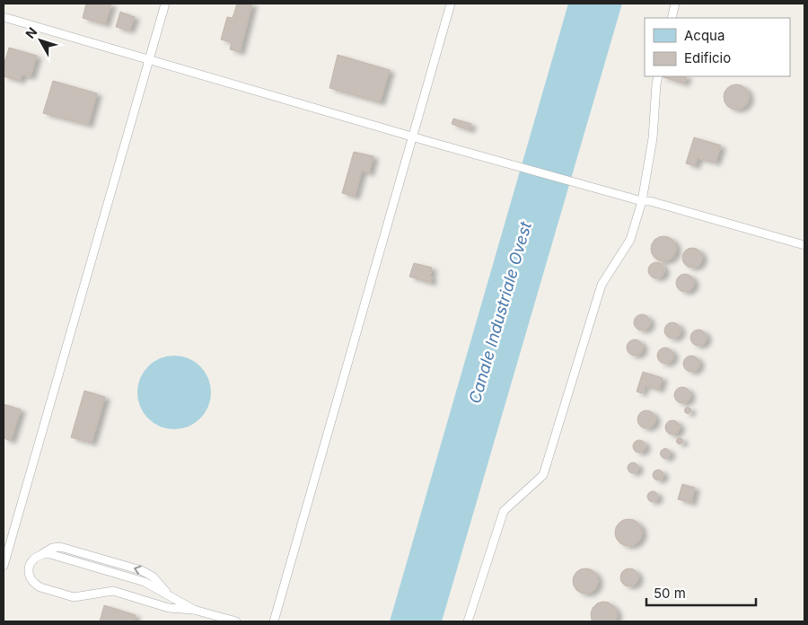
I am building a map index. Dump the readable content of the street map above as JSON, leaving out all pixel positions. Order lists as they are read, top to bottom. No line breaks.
{"water":["Canale Industriale Ovest"],"legend":["Acqua","Edificio"],"scale_bar":"50 m","north":"top left"}
